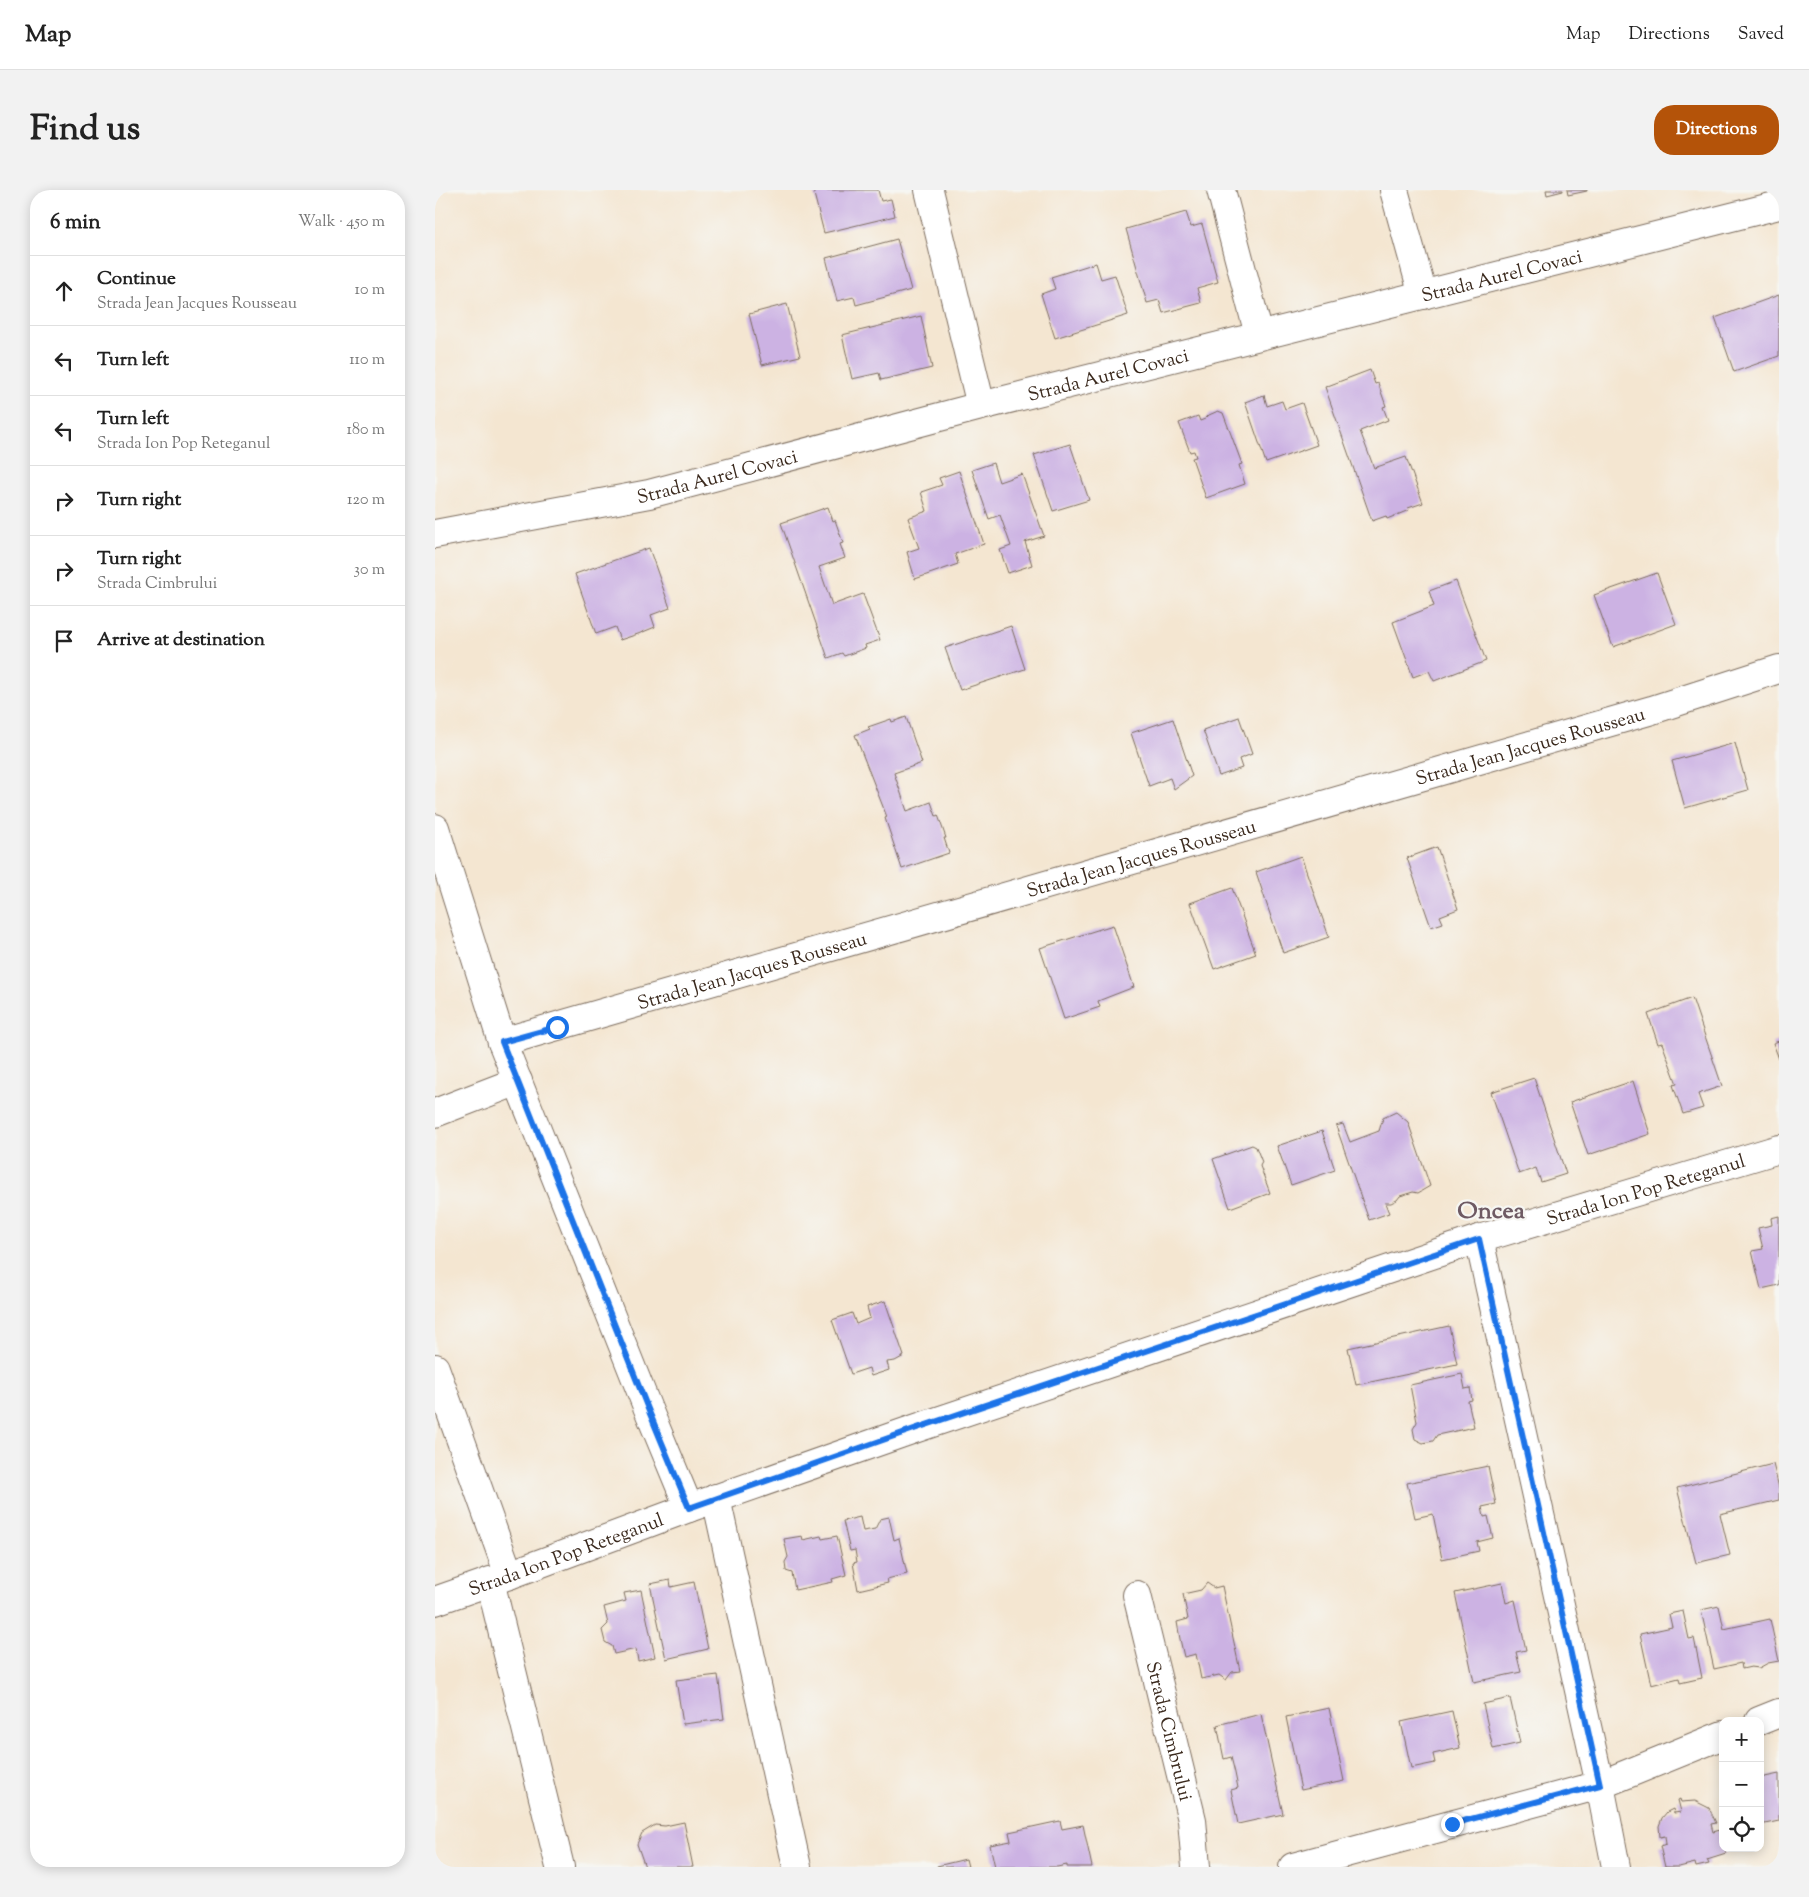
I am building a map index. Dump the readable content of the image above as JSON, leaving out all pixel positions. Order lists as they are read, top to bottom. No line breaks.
{"streets":{"street":["Strada Aurel Covaci","Strada Jean Jacques Rousseau","Strada Ion Pop Reteganul","Strada Cimbrului"]},"districts":["Oncea"],"page":{"header":"Map","nav":["Map","Directions","Saved"],"title":"Find us","buttons":"Directions","heading":["6 min","Walk · 450 m"],"list":[["Continue","Strada Jean Jacques Rousseau","10 m"],["Turn left","110 m"],["Turn left","Strada Ion Pop Reteganul","180 m"],["Turn right","120 m"],["Turn right","Strada Cimbrului","30 m"],"Arrive at destination"],"map_buttons":["+","−"]}}
